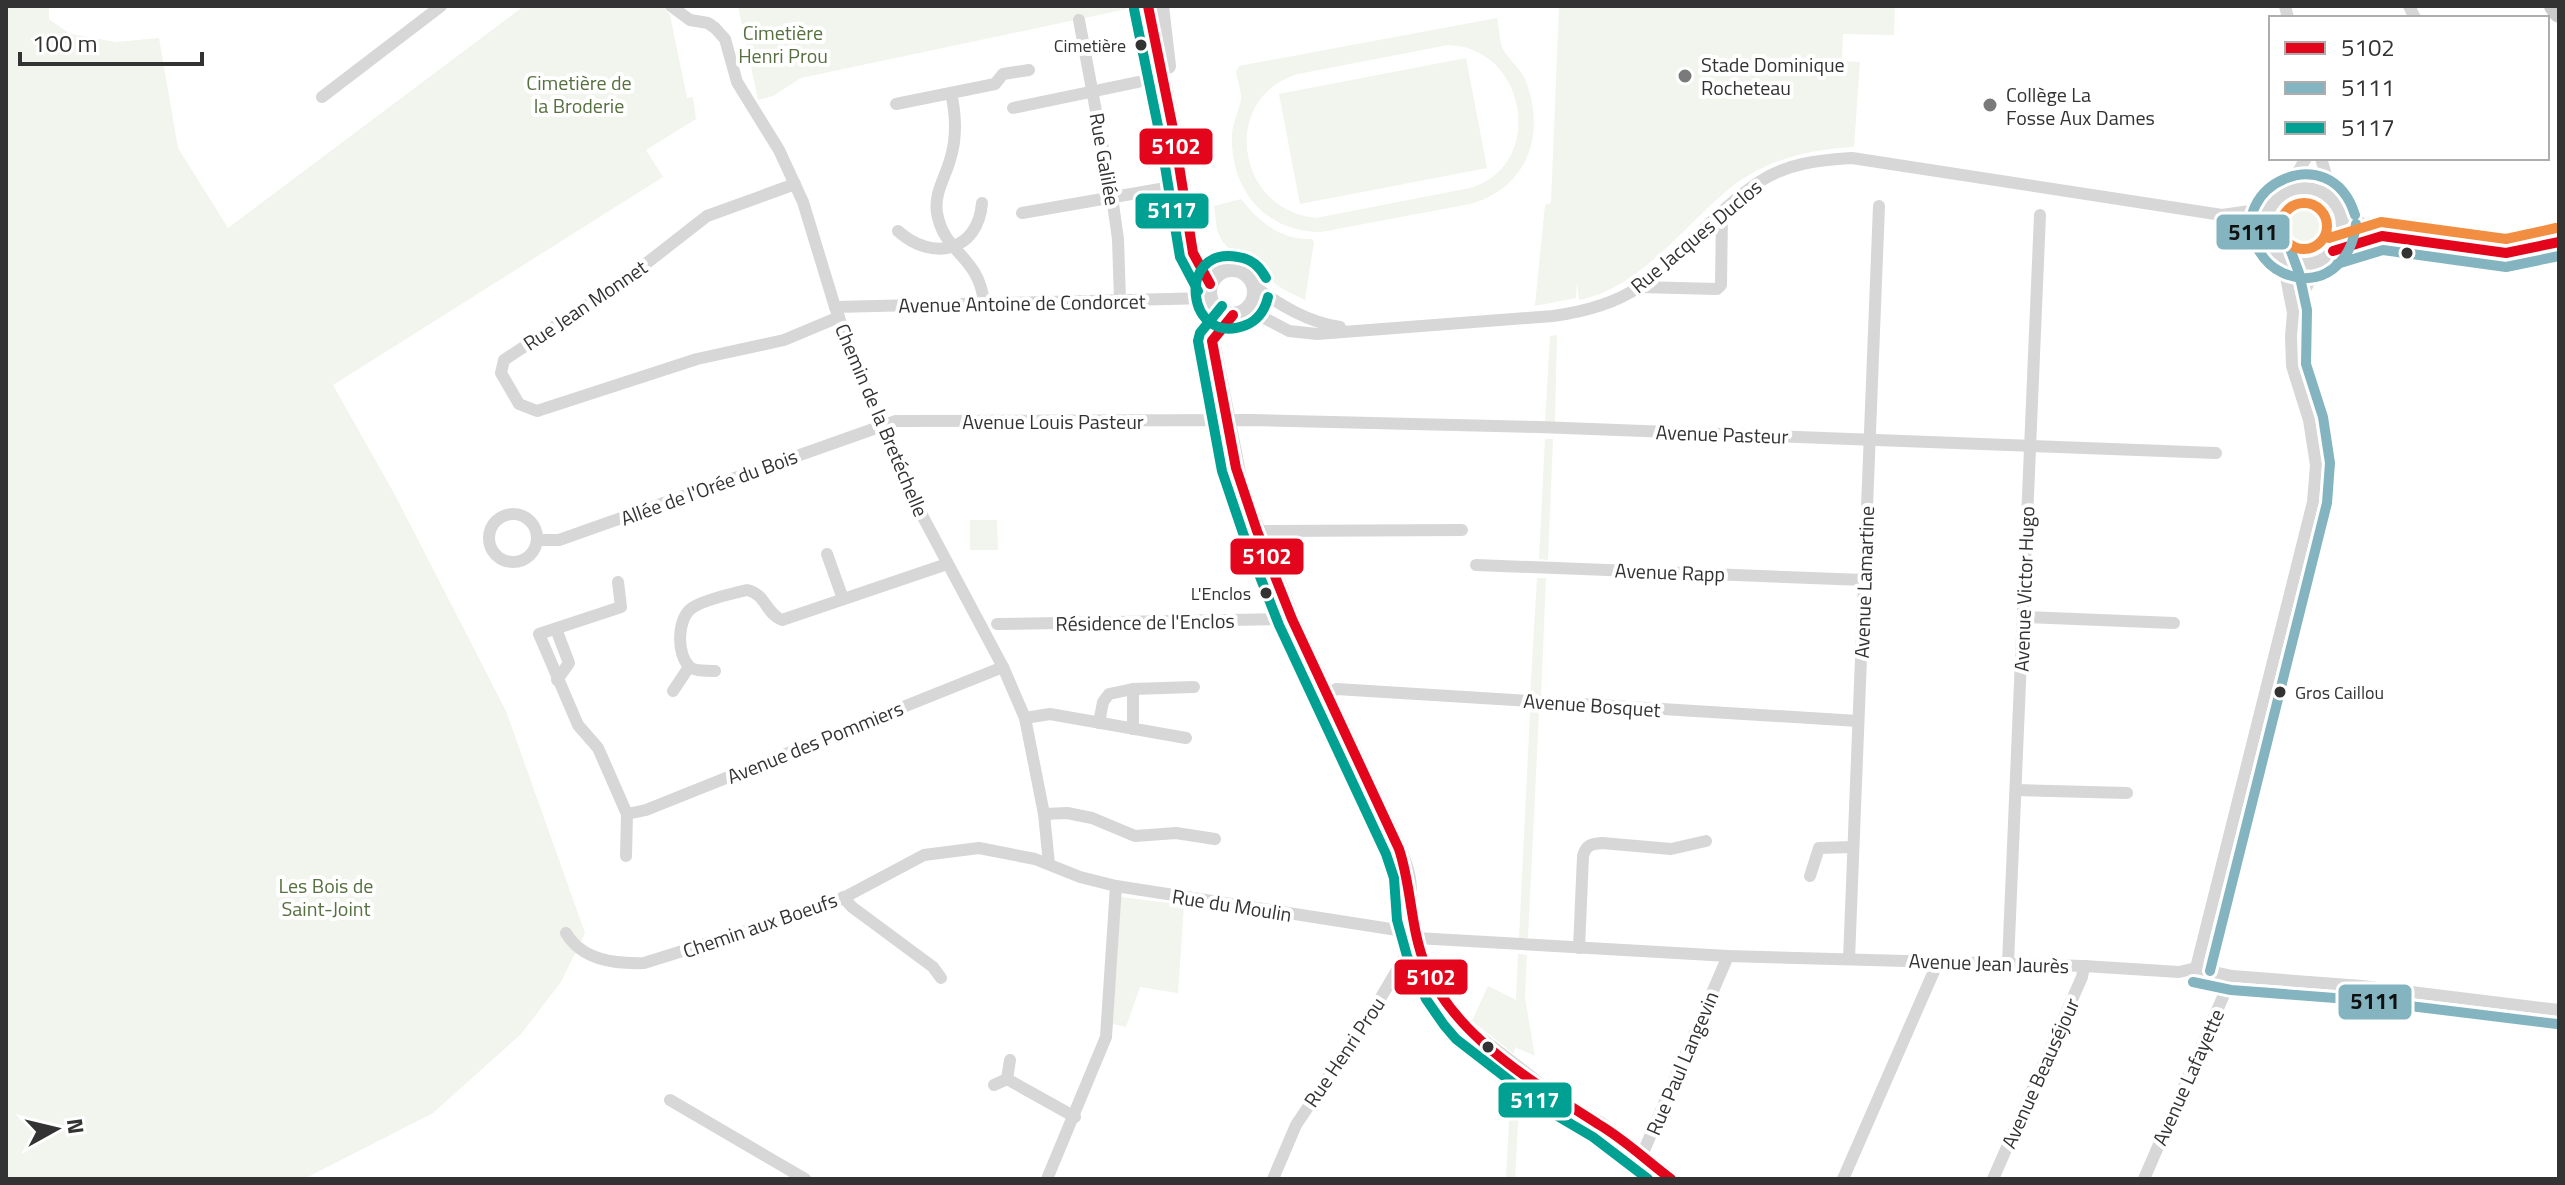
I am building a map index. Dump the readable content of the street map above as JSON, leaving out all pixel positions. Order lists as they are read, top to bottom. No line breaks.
{"streets":{"street":["Rue Galilée","Rue Jacques Duclos","Avenue Antoine de Condorcet","Rue Jean Monnet","Chemin de la Bretéchelle","Avenue Louis Pasteur","Avenue Pasteur","Allée de l'Orée du Bois","Avenue Rapp","Avenue Lamartine","Avenue Victor Hugo","Résidence de l'Enclos","Avenue Bosquet","Avenue des Pommiers","Rue du Moulin","Chemin aux Boeufs","Avenue Jean Jaurès","Rue Henri Prou","Rue Paul Langevin","Avenue Beauséjour","Avenue Lafayette"]},"crossings":[["Rue Galilée","Avenue Antoine de Condorcet"],["Rue Jacques Duclos","Avenue Antoine de Condorcet"],["Avenue Antoine de Condorcet","Rue Jean Monnet"],["Avenue Antoine de Condorcet","Chemin de la Bretéchelle"],["Rue Jean Monnet","Chemin de la Bretéchelle"],["Chemin de la Bretéchelle","Avenue Louis Pasteur"],["Chemin de la Bretéchelle","Allée de l'Orée du Bois"],["Chemin de la Bretéchelle","Avenue des Pommiers"],["Chemin de la Bretéchelle","Rue du Moulin"],["Chemin de la Bretéchelle","Chemin aux Boeufs"],["Avenue Louis Pasteur","Avenue Pasteur"],["Avenue Louis Pasteur","Allée de l'Orée du Bois"],["Avenue Pasteur","Avenue Lamartine"],["Avenue Pasteur","Avenue Victor Hugo"],["Avenue Rapp","Avenue Lamartine"],["Avenue Lamartine","Avenue Bosquet"],["Avenue Lamartine","Avenue Jean Jaurès"],["Avenue Victor Hugo","Avenue Jean Jaurès"],["Rue du Moulin","Chemin aux Boeufs"],["Rue du Moulin","Avenue Jean Jaurès"],["Rue du Moulin","Rue Henri Prou"],["Avenue Jean Jaurès","Rue Henri Prou"],["Avenue Jean Jaurès","Rue Paul Langevin"],["Avenue Jean Jaurès","Avenue Beauséjour"],["Avenue Jean Jaurès","Avenue Lafayette"]],"parks":["Cimetière Henri Prou","Cimetière de la Broderie","Les Bois de Saint-Joint"],"places":["Cimetière","Stade Dominique Rocheteau","Collège La Fosse Aux Dames","L'Enclos","Gros Caillou"],"lines":["transit line 5102","transit line 5117","transit line 5111"],"legend":["5102","5111","5117"],"scale_bar":"100 m","north":"right"}
